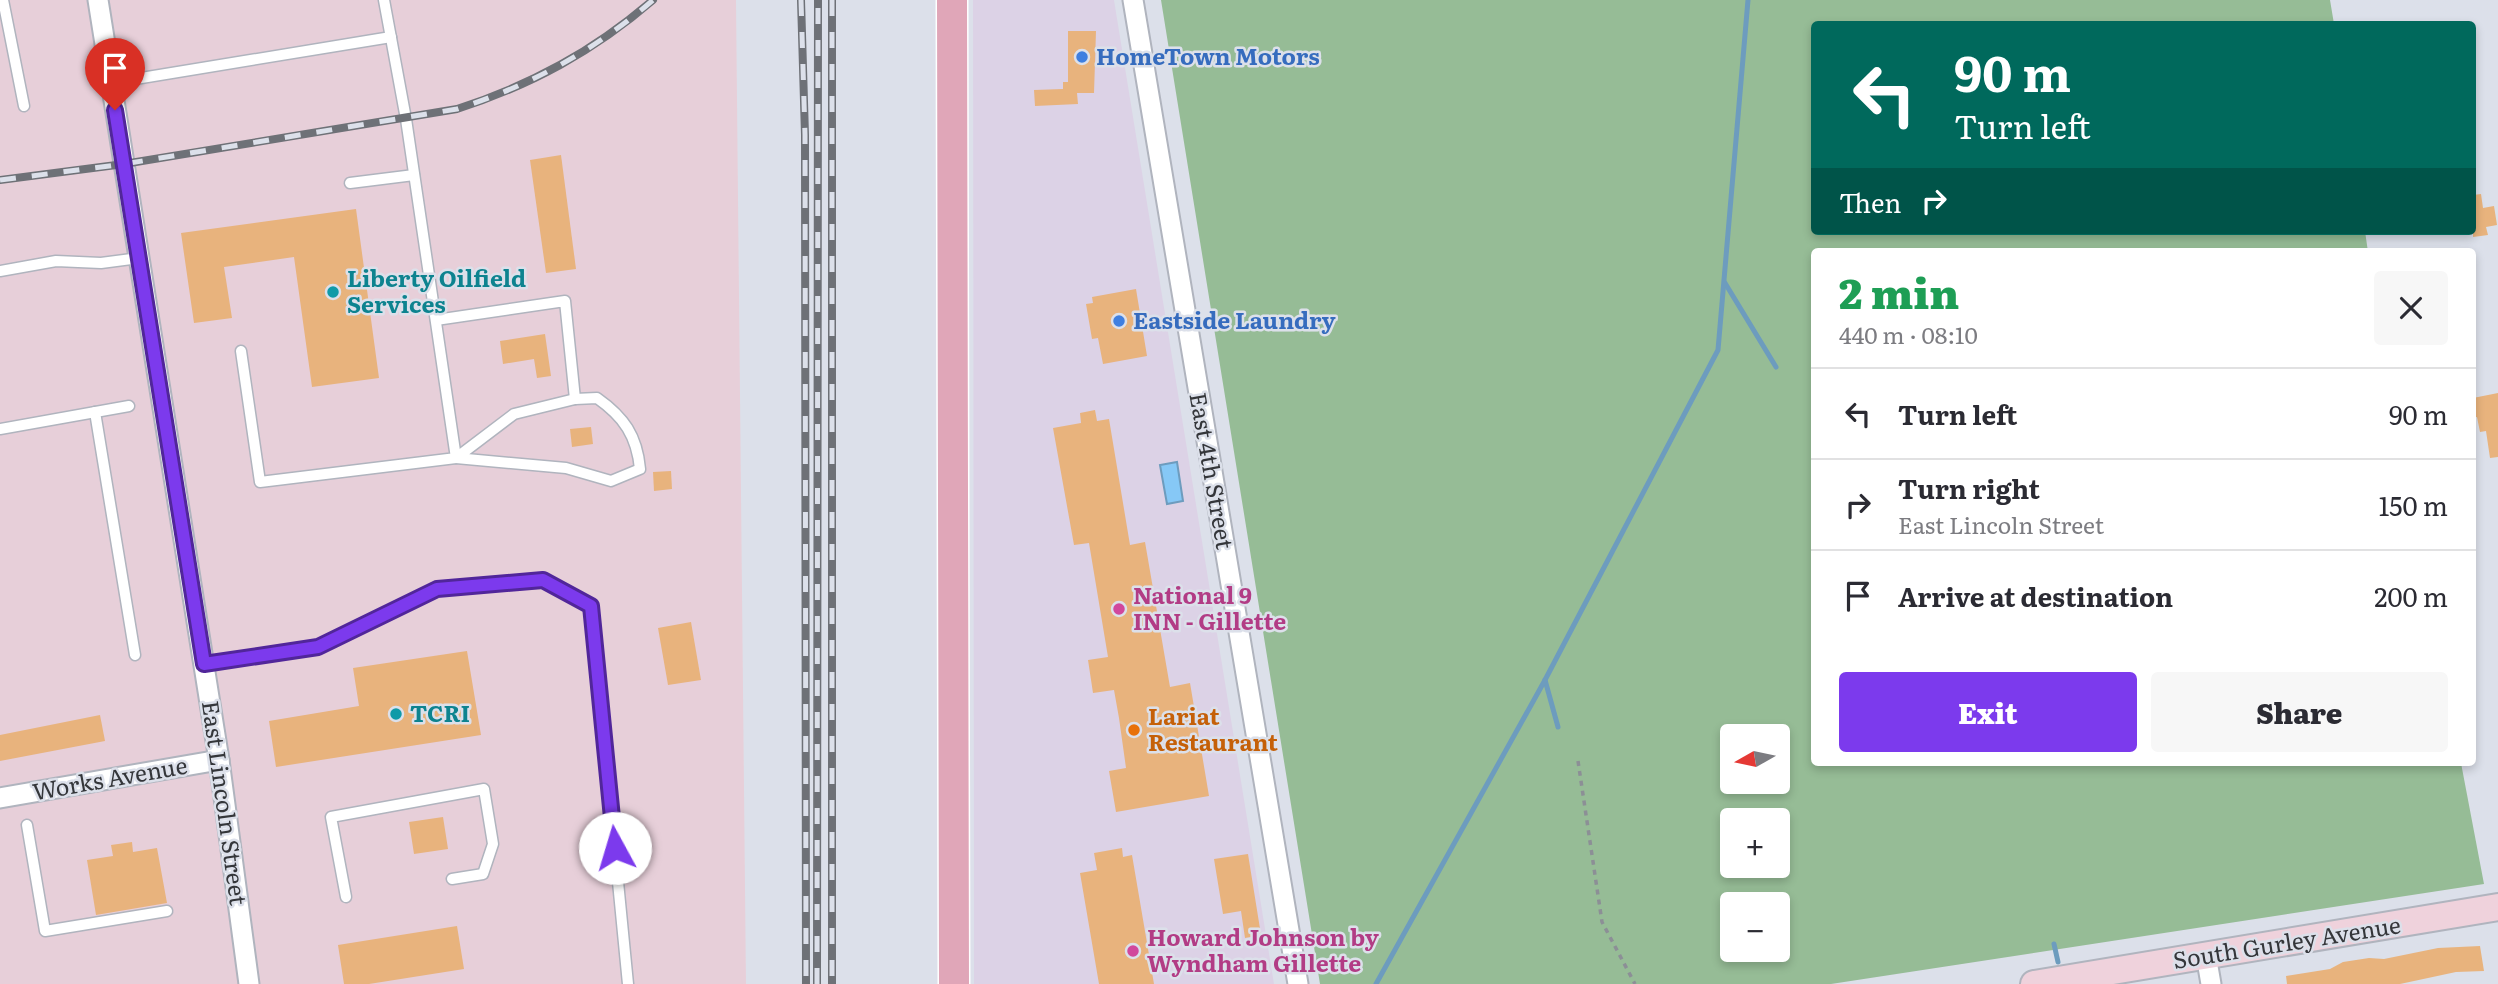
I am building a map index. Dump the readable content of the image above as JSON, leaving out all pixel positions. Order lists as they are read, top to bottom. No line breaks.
{"streets":{"street":["East 4th Street","Works Avenue","East Lincoln Street","South Gurley Avenue"]},"crossings":[["Works Avenue","East Lincoln Street"]],"places":["HomeTown Motors","Liberty Oilfield Services","Eastside Laundry","National 9 INN - Gillette","TCRI","Lariat Restaurant","Howard Johnson by Wyndham Gillette"],"north":"left","page":{"turn":["90 m","Turn left"],"then":"Then","heading":["2 min","440 m · 08:10"],"list":[{"name":"Turn left","value":"90 m"},{"name":"Turn right","note":"East Lincoln Street","value":"150 m"},{"name":"Arrive at destination","value":"200 m"}],"buttons":["Exit","Share"],"map_buttons":["+","−"]}}
